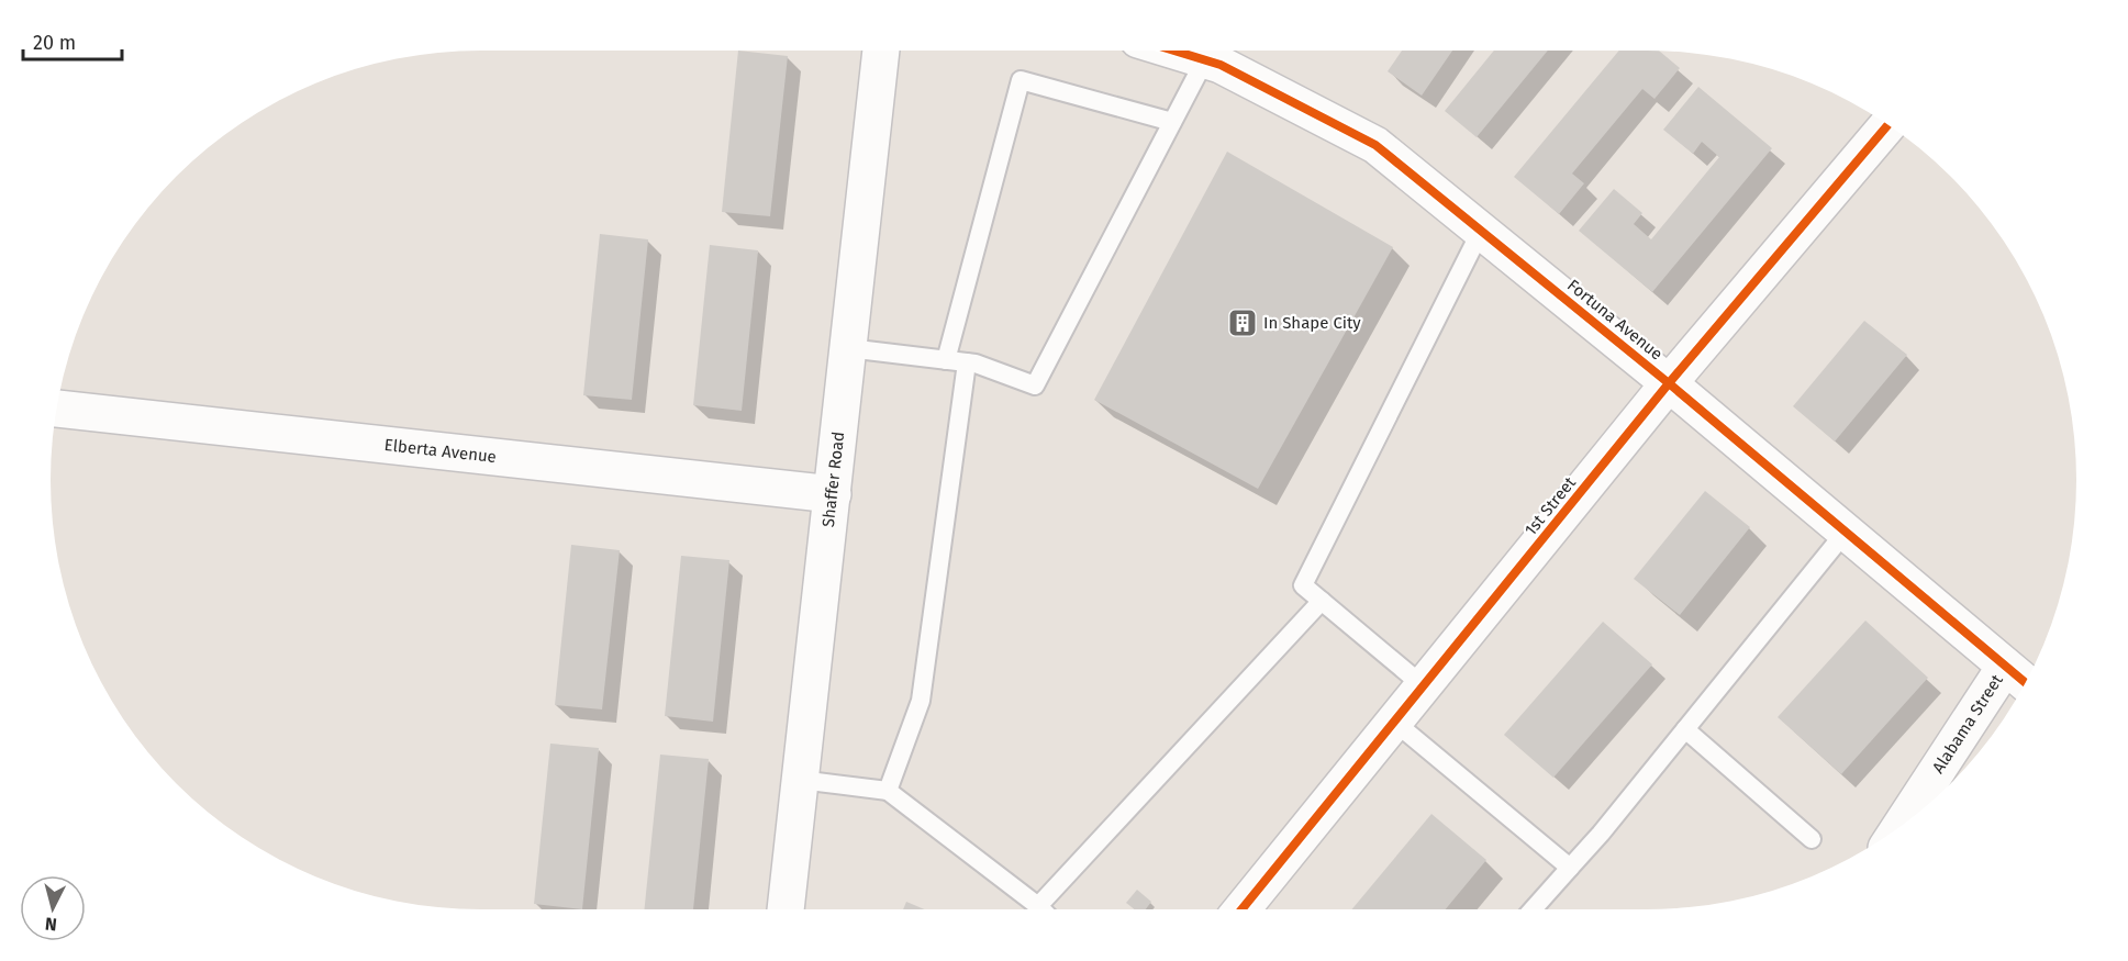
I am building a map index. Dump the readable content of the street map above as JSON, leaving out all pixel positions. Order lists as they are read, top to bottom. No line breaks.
{"streets":{"street":["Fortuna Avenue","Elberta Avenue","Shaffer Road","1st Street","Alabama Street"]},"crossings":[["Fortuna Avenue","1st Street"],["Fortuna Avenue","Alabama Street"],["Elberta Avenue","Shaffer Road"]],"places":{"building":["In Shape City"]},"scale_bar":"20 m","north":"bottom"}
